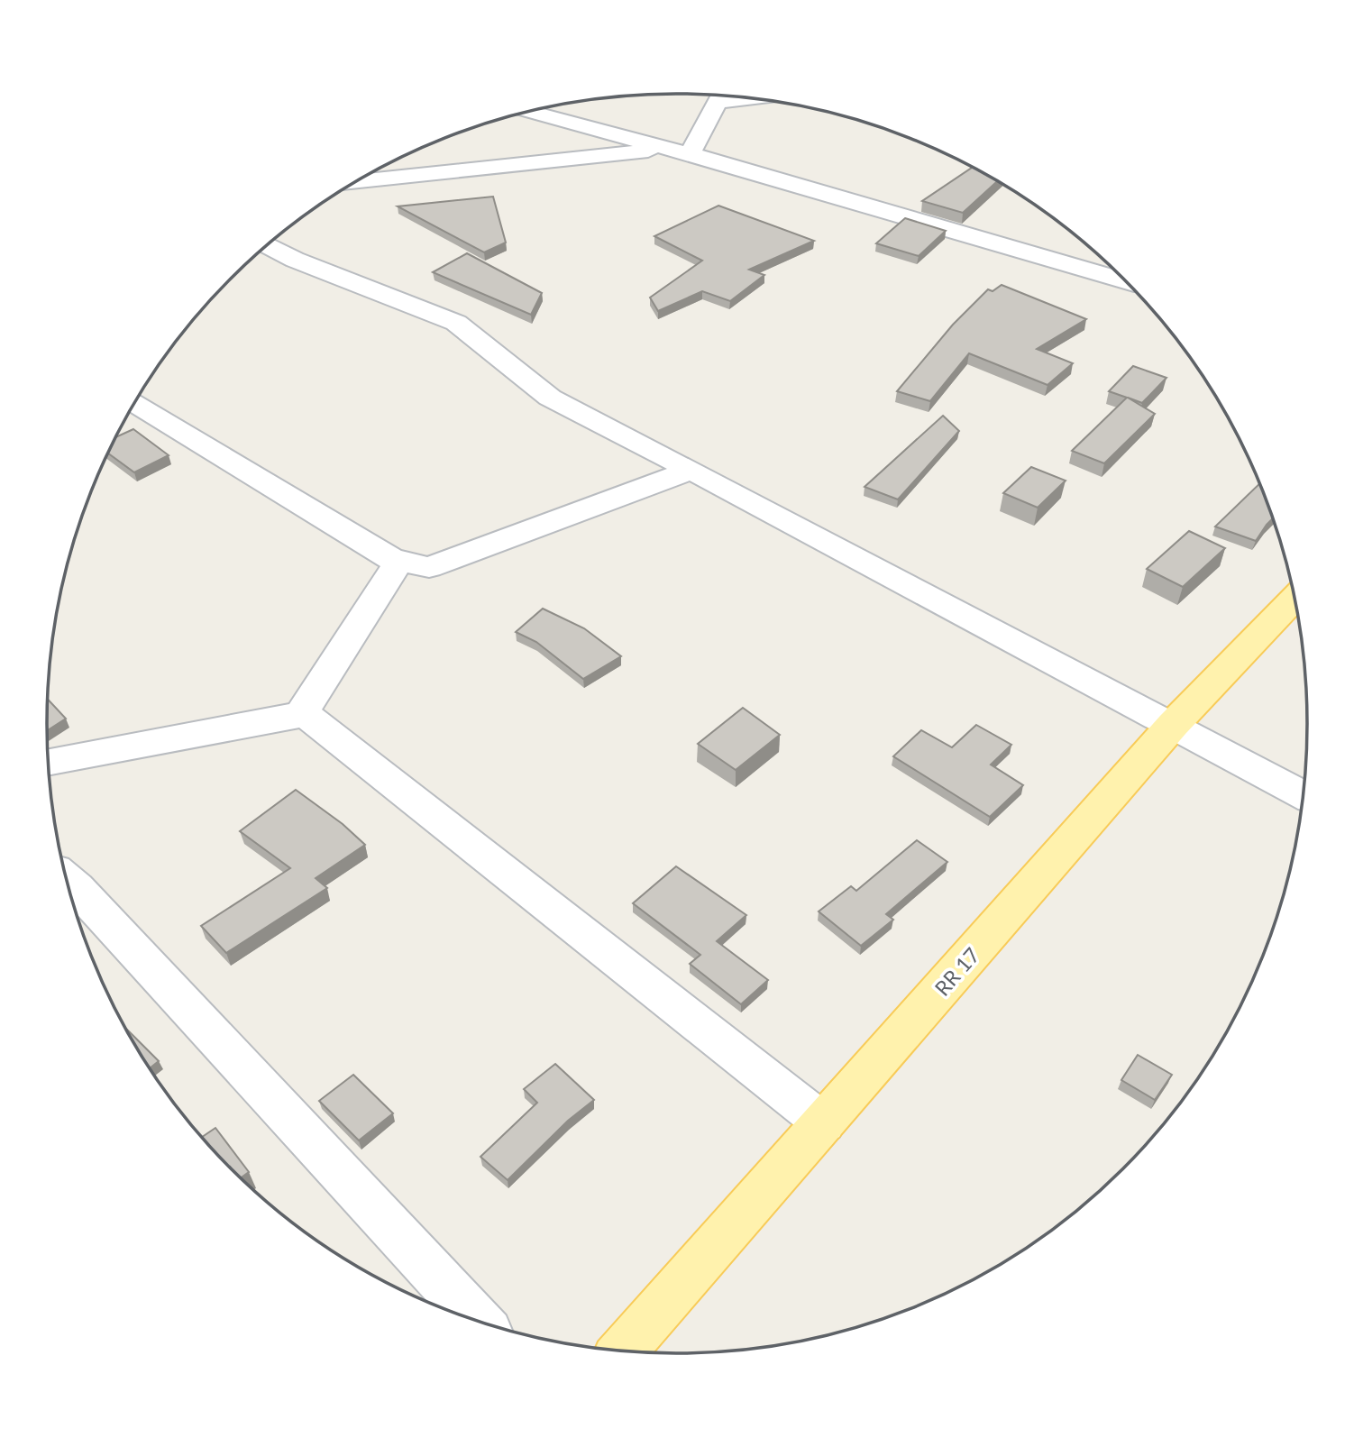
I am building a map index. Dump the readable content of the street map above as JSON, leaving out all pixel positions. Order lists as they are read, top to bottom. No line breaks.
{"streets":{"main road":["RR 17"]}}
